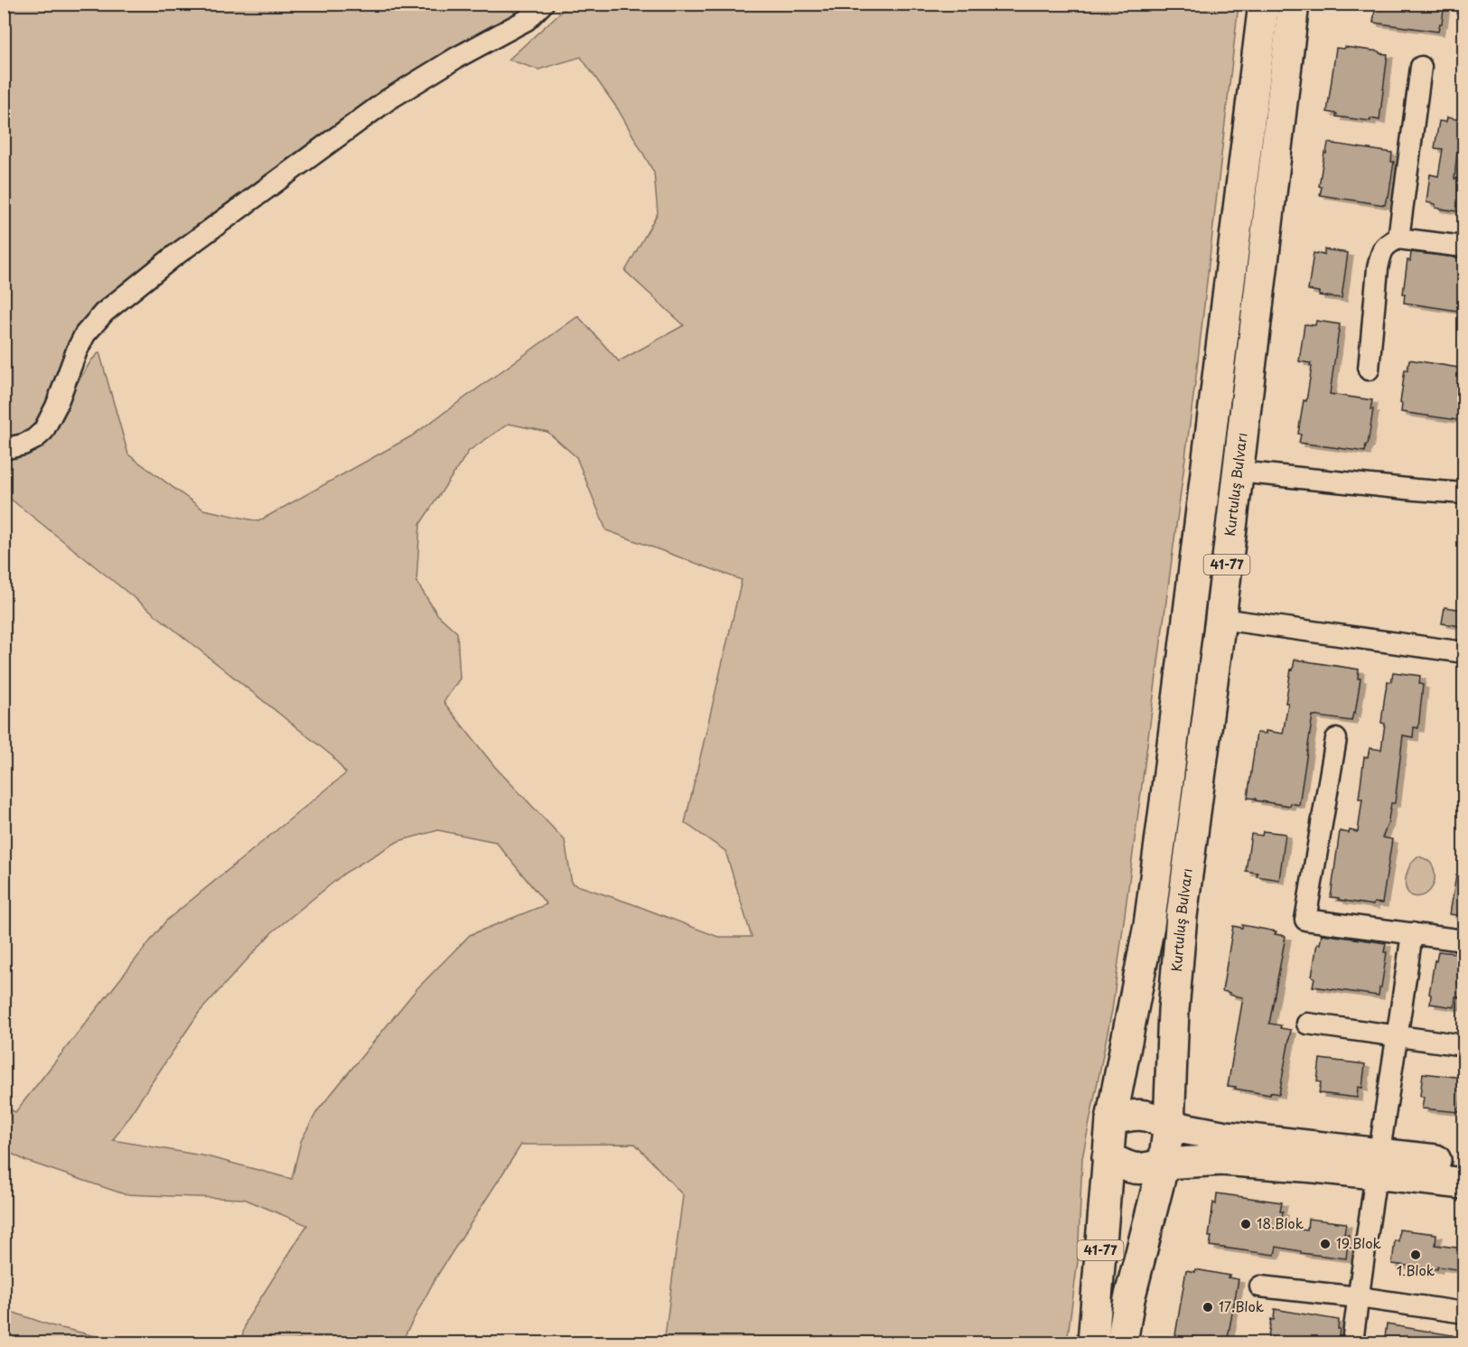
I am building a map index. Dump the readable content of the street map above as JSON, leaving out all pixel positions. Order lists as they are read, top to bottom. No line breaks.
{"streets":{"main road":["Kurtuluş Bulvarı","41-77"]},"crossings":[["Kurtuluş Bulvarı","41-77"]],"places":["18.Blok","19.Blok","1.Blok","17.Blok"]}
